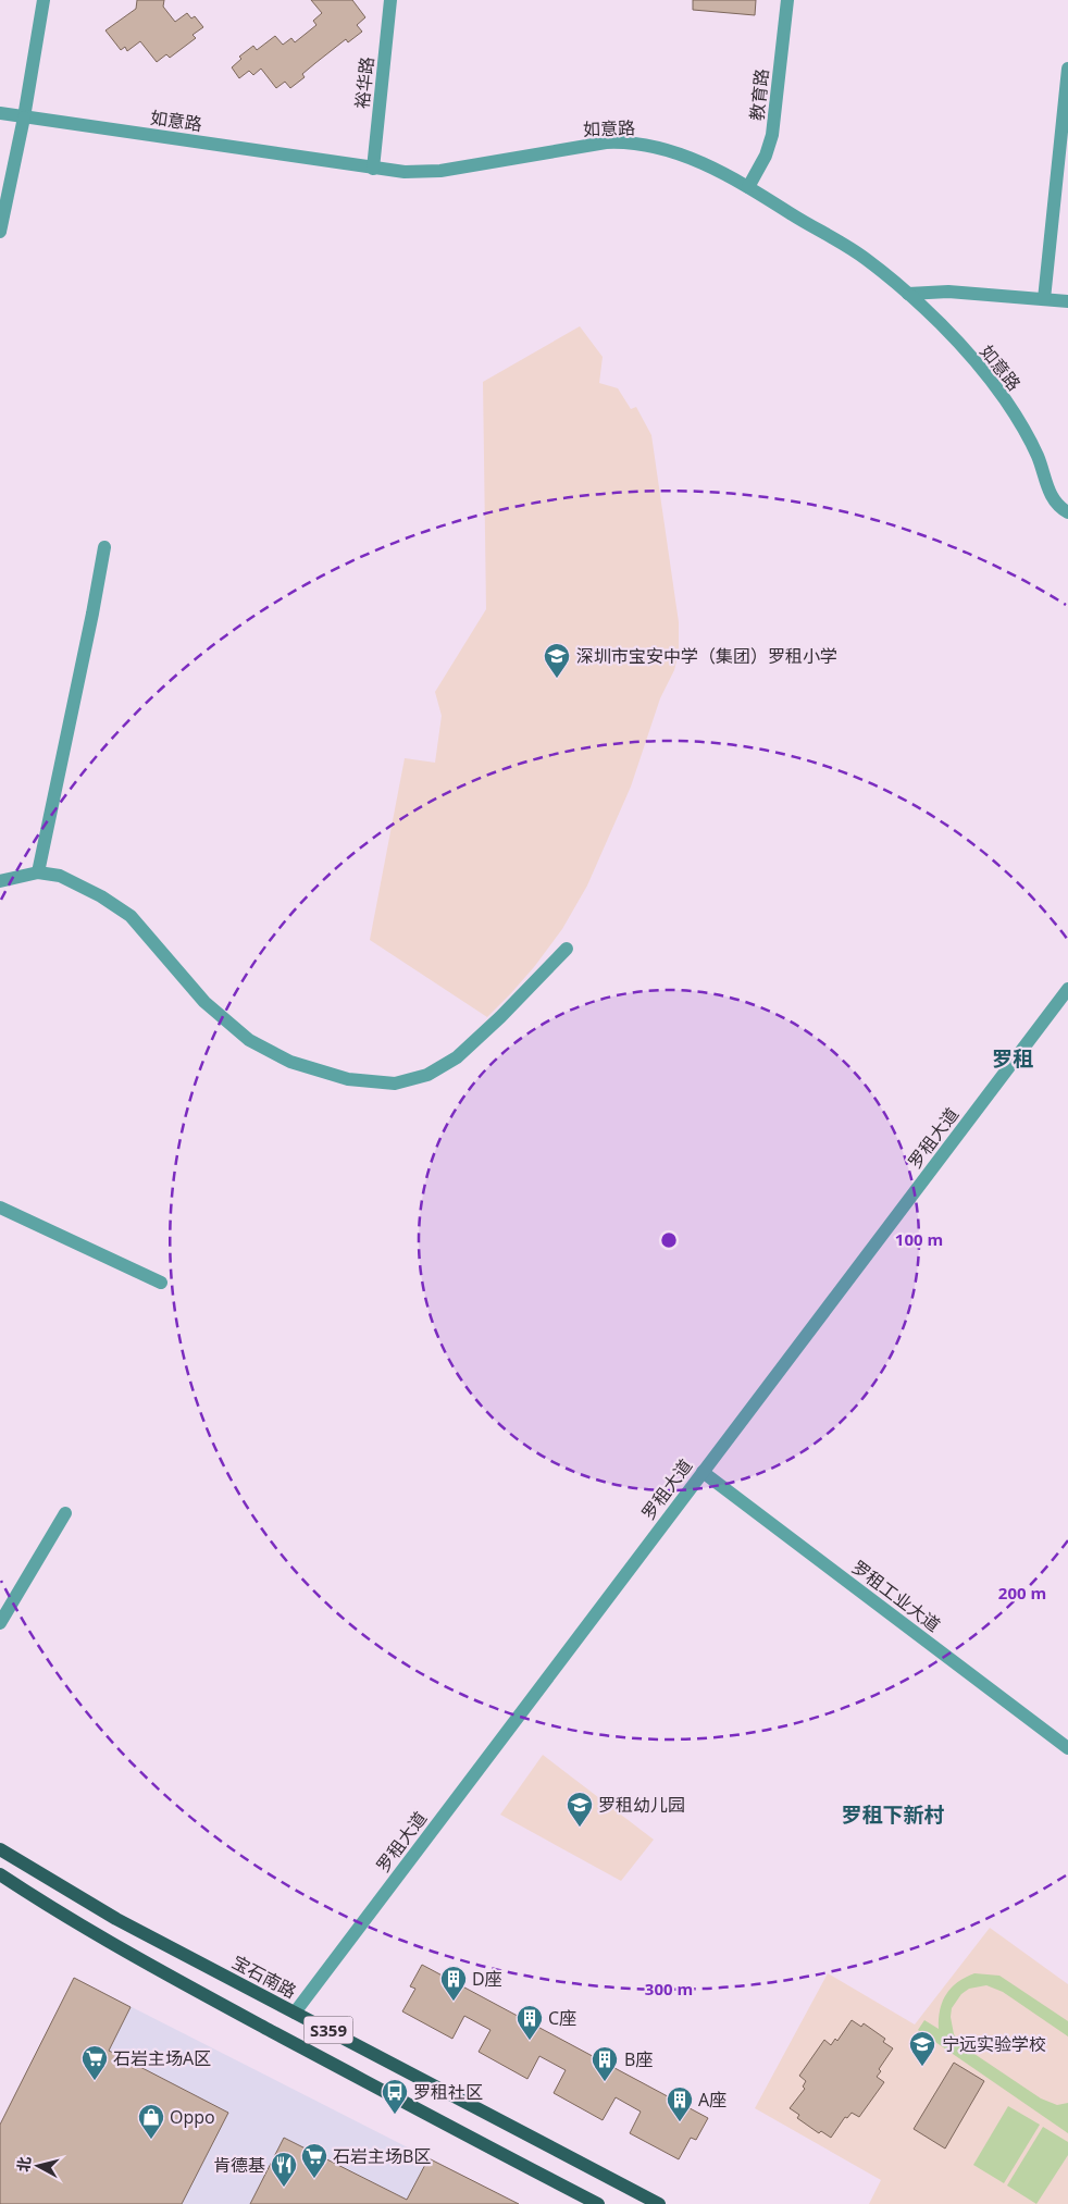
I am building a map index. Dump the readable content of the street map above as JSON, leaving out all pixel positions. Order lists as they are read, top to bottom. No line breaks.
{"streets":{"main road":["宝石南路","S359"],"street":["裕华路","教育路","如意路","罗租大道","罗租工业大道"]},"crossings":[["裕华路","如意路"],["教育路","如意路"],["罗租大道","罗租工业大道"],["罗租大道","宝石南路"]],"districts":["罗租","罗租下新村"],"places":{"school or university":["深圳市宝安中学（集团）罗租小学","罗租幼儿园","宁远实验学校"],"building":["D座","C座","B座","A座"],"supermarket":["石岩主场A区","石岩主场B区"],"bus stop":["罗租社区"],"shop":["Oppo"],"restaurant":["肯德基"]},"north":"left","rings":["100 m","200 m","300 m"]}
